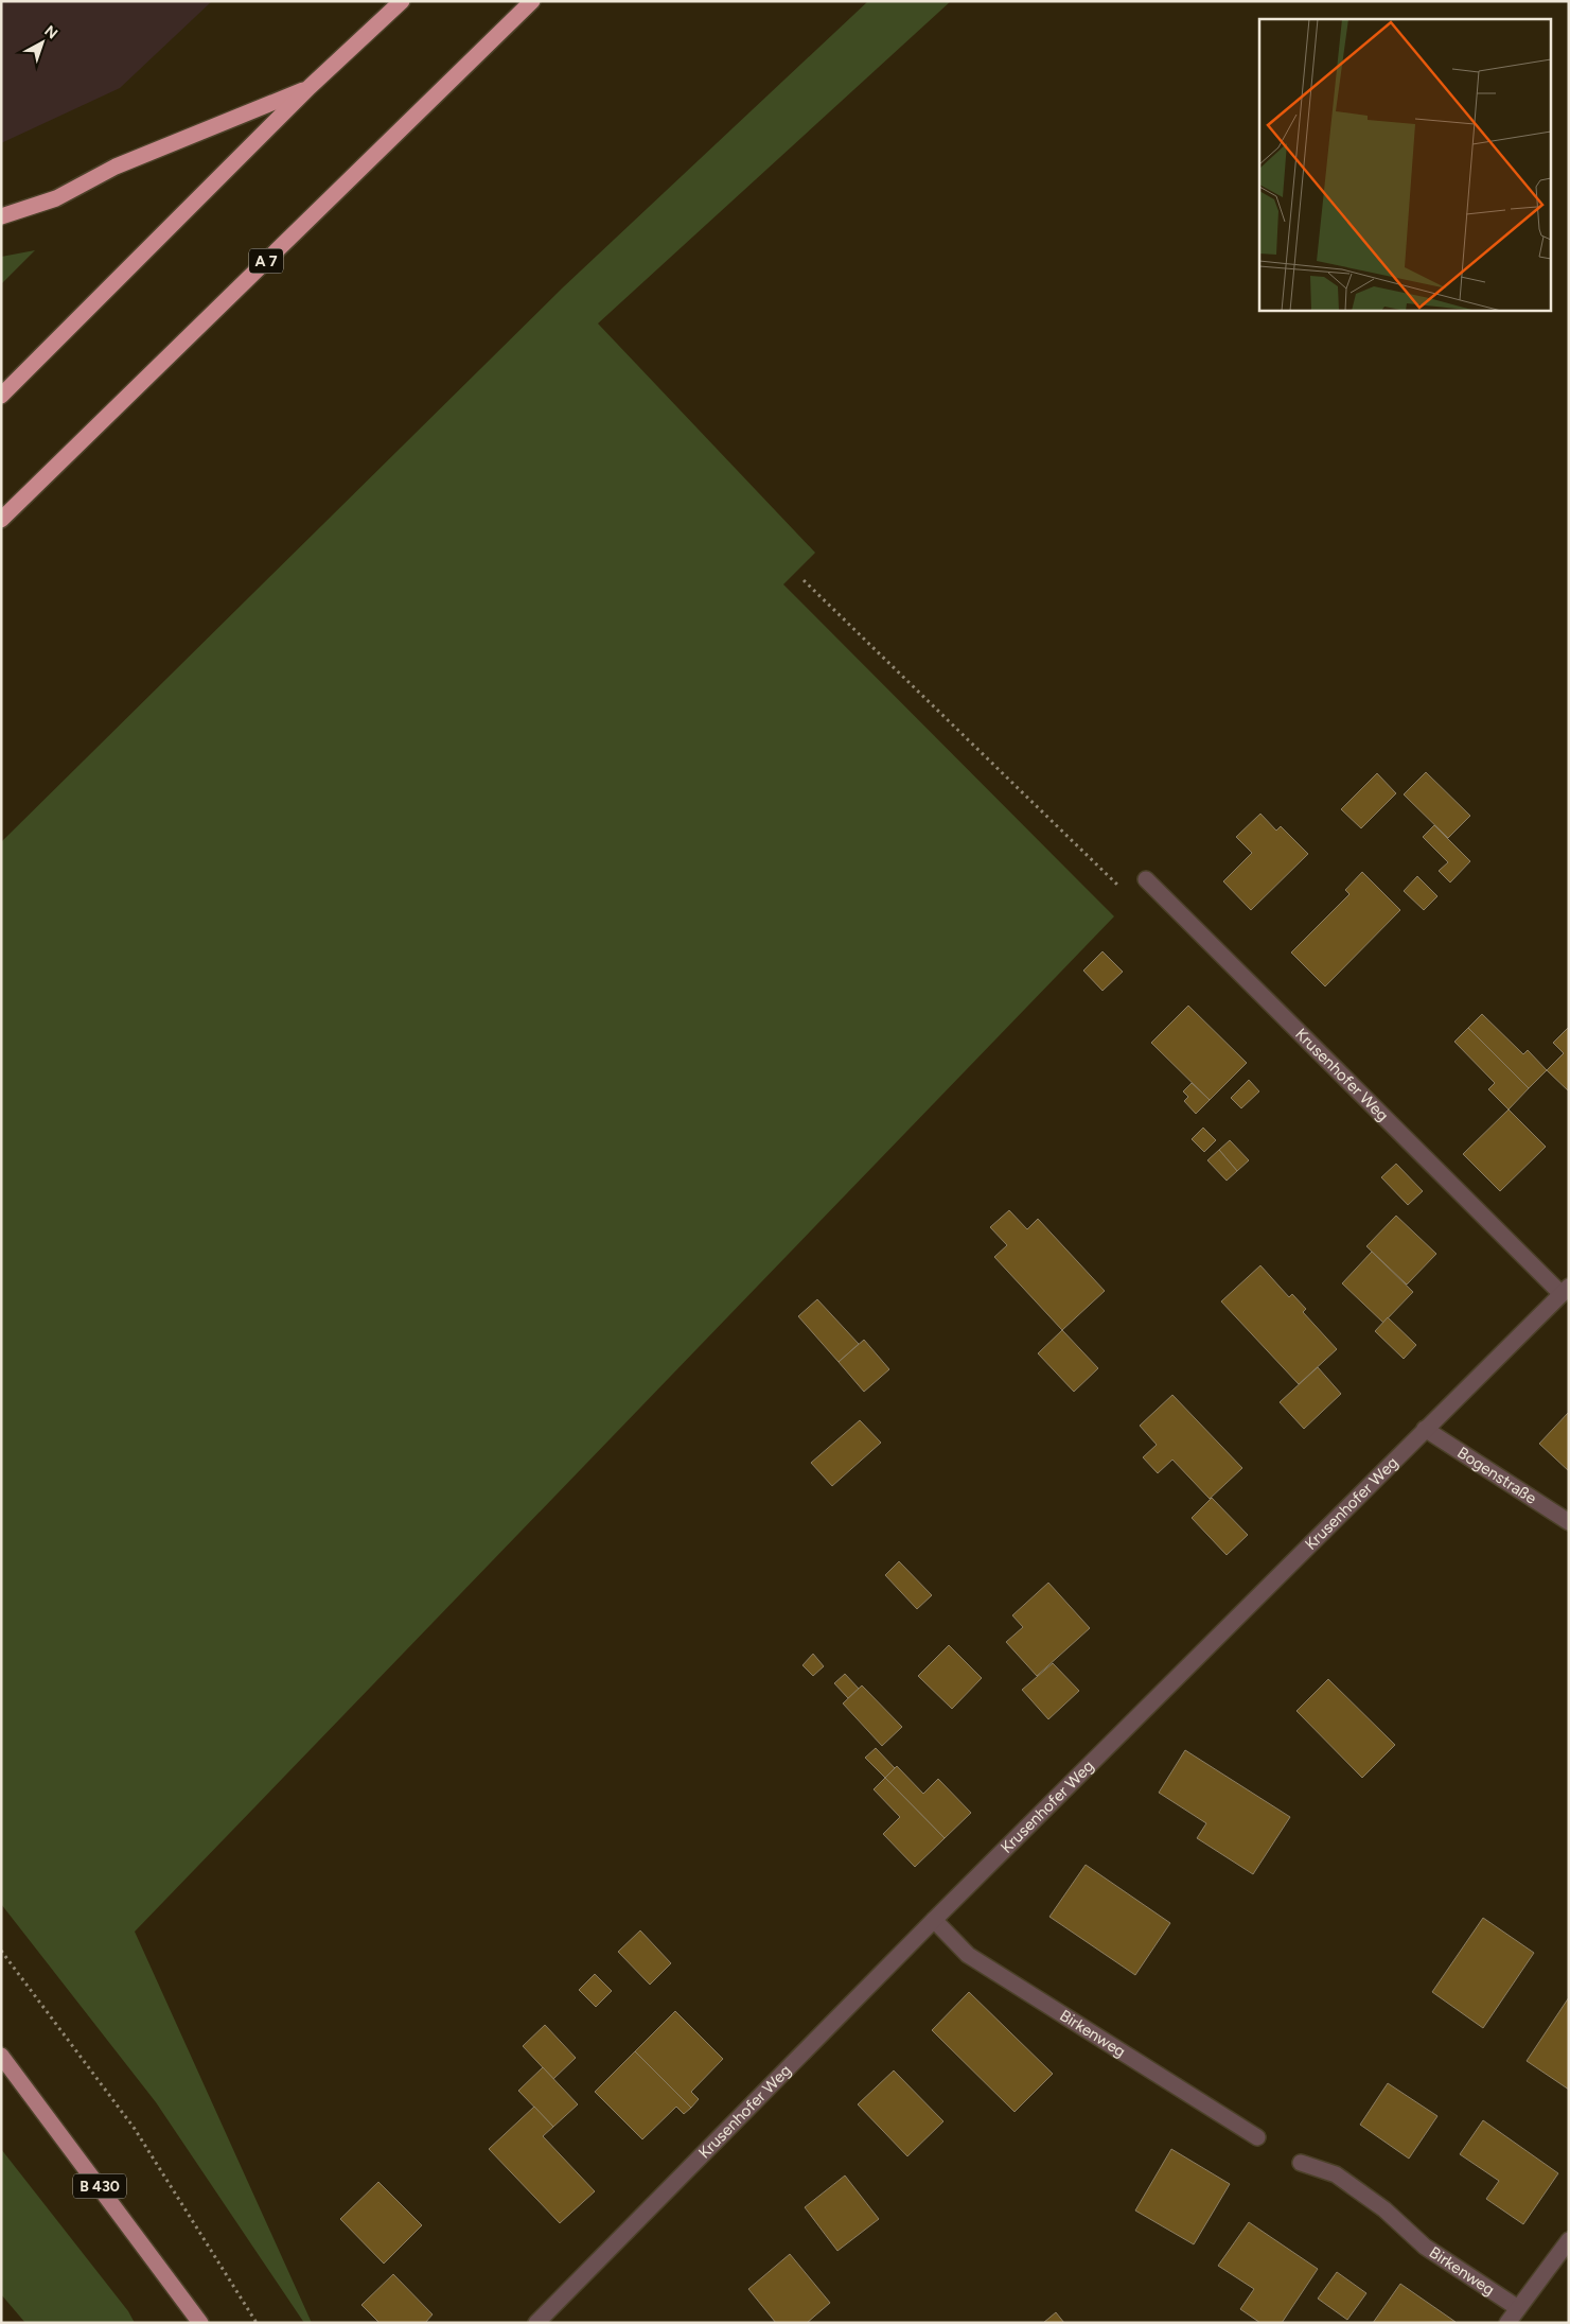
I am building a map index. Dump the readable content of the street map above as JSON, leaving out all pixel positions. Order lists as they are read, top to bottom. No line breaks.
{"streets":{"highway":["A 7"],"main road":["B 430"],"street":["Krusenhofer Weg","Bogenstraße","Birkenweg"]},"crossings":[["Krusenhofer Weg","Bogenstraße"],["Krusenhofer Weg","Birkenweg"]],"north":"top right"}
